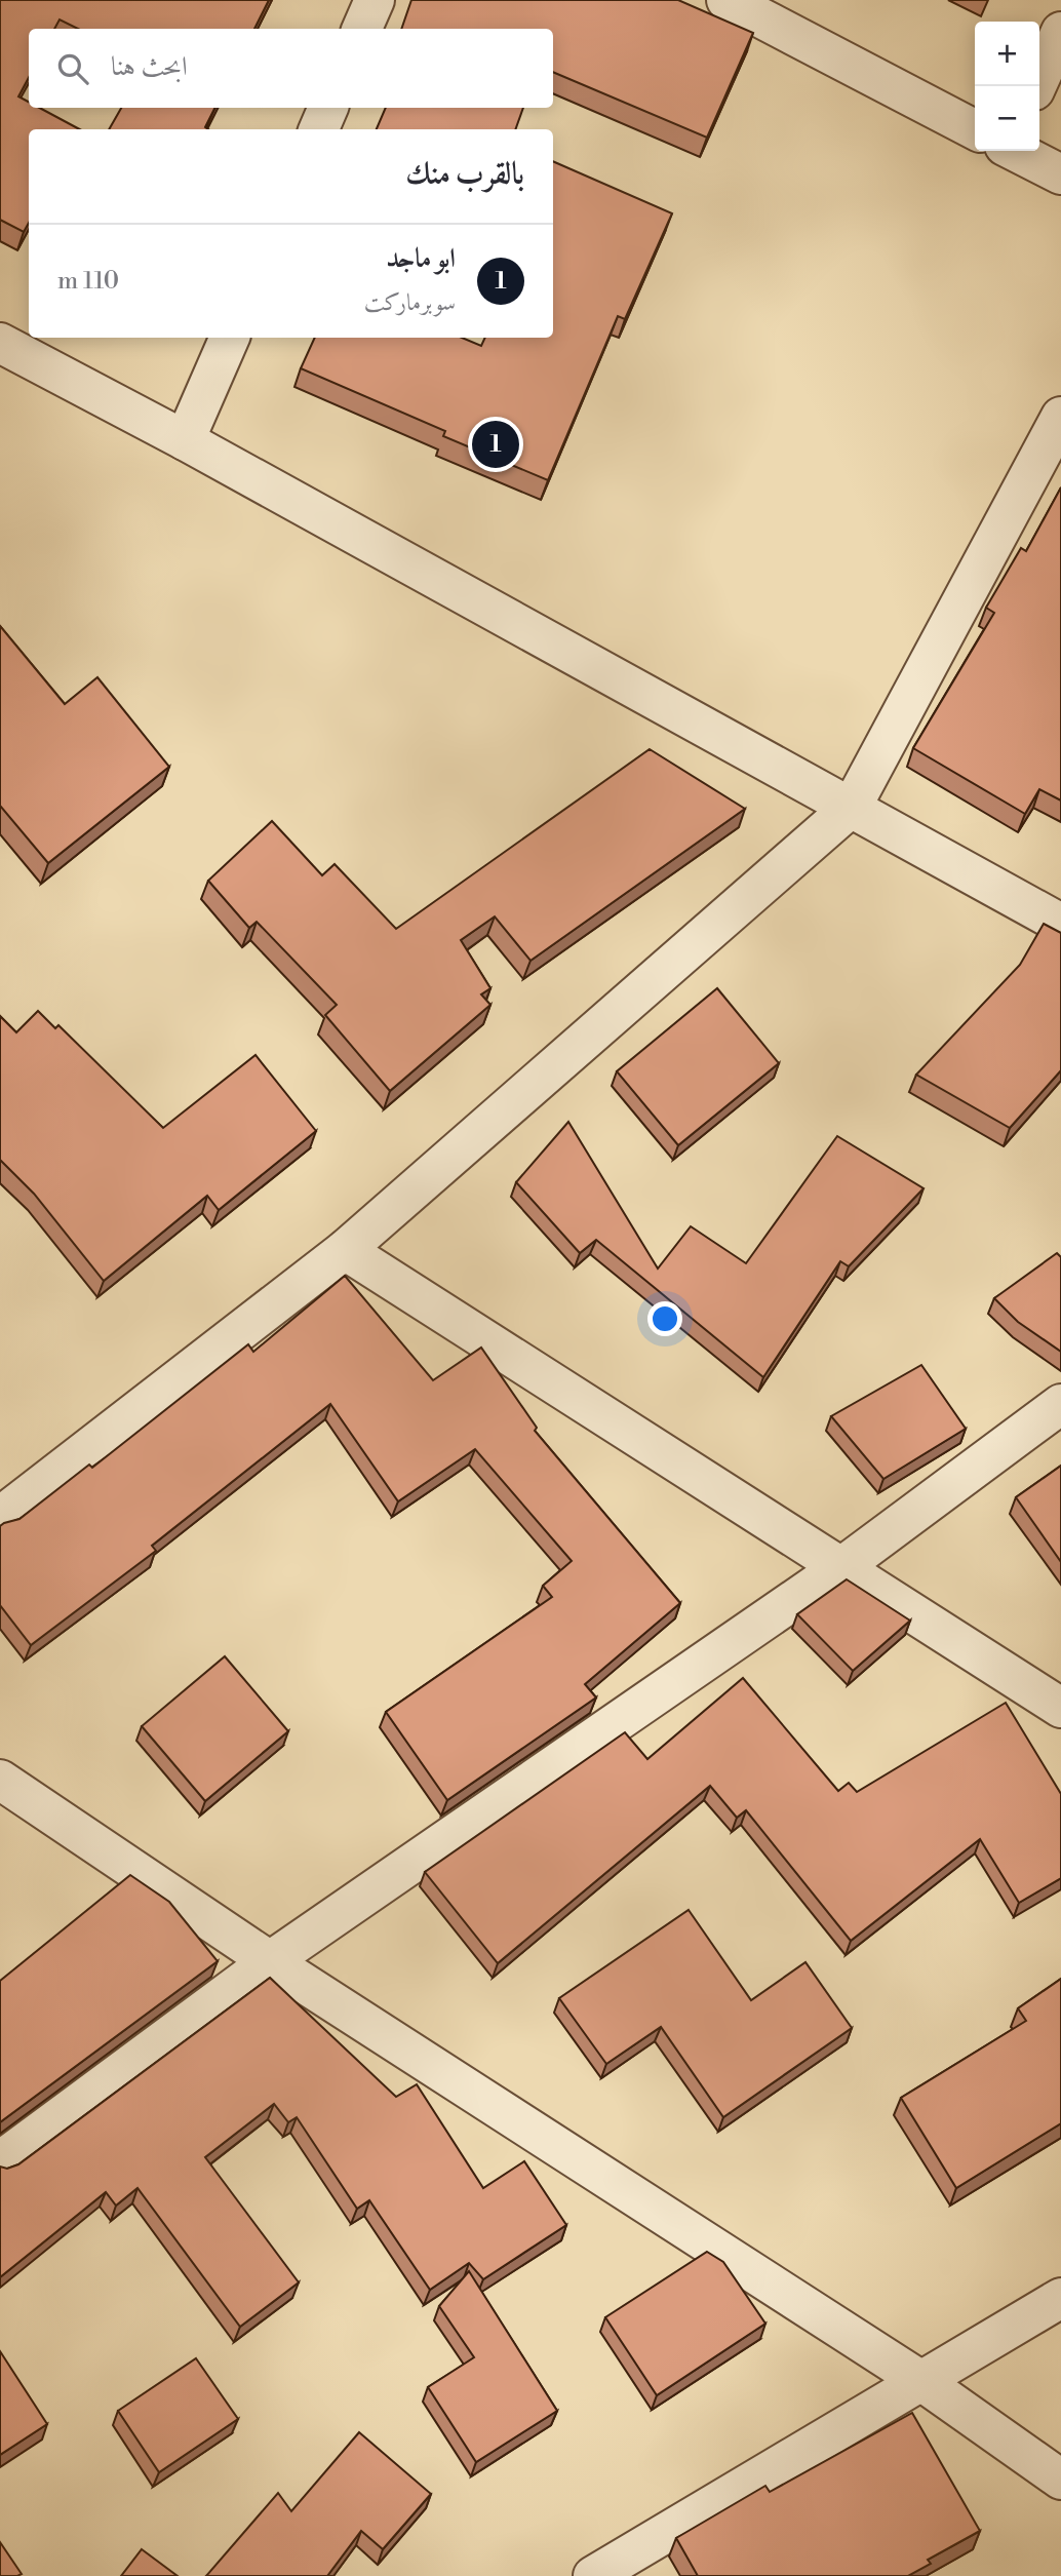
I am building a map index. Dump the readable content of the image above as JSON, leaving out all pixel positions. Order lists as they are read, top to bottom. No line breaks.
{"page":{"map_buttons":["+","−"],"search":"ابحث هنا","heading":"بالقرب منك","list":[{"mark":"1","name":"ابو ماجد","note":"سوبرماركت","value":"110 m"}],"pins":"1"}}
